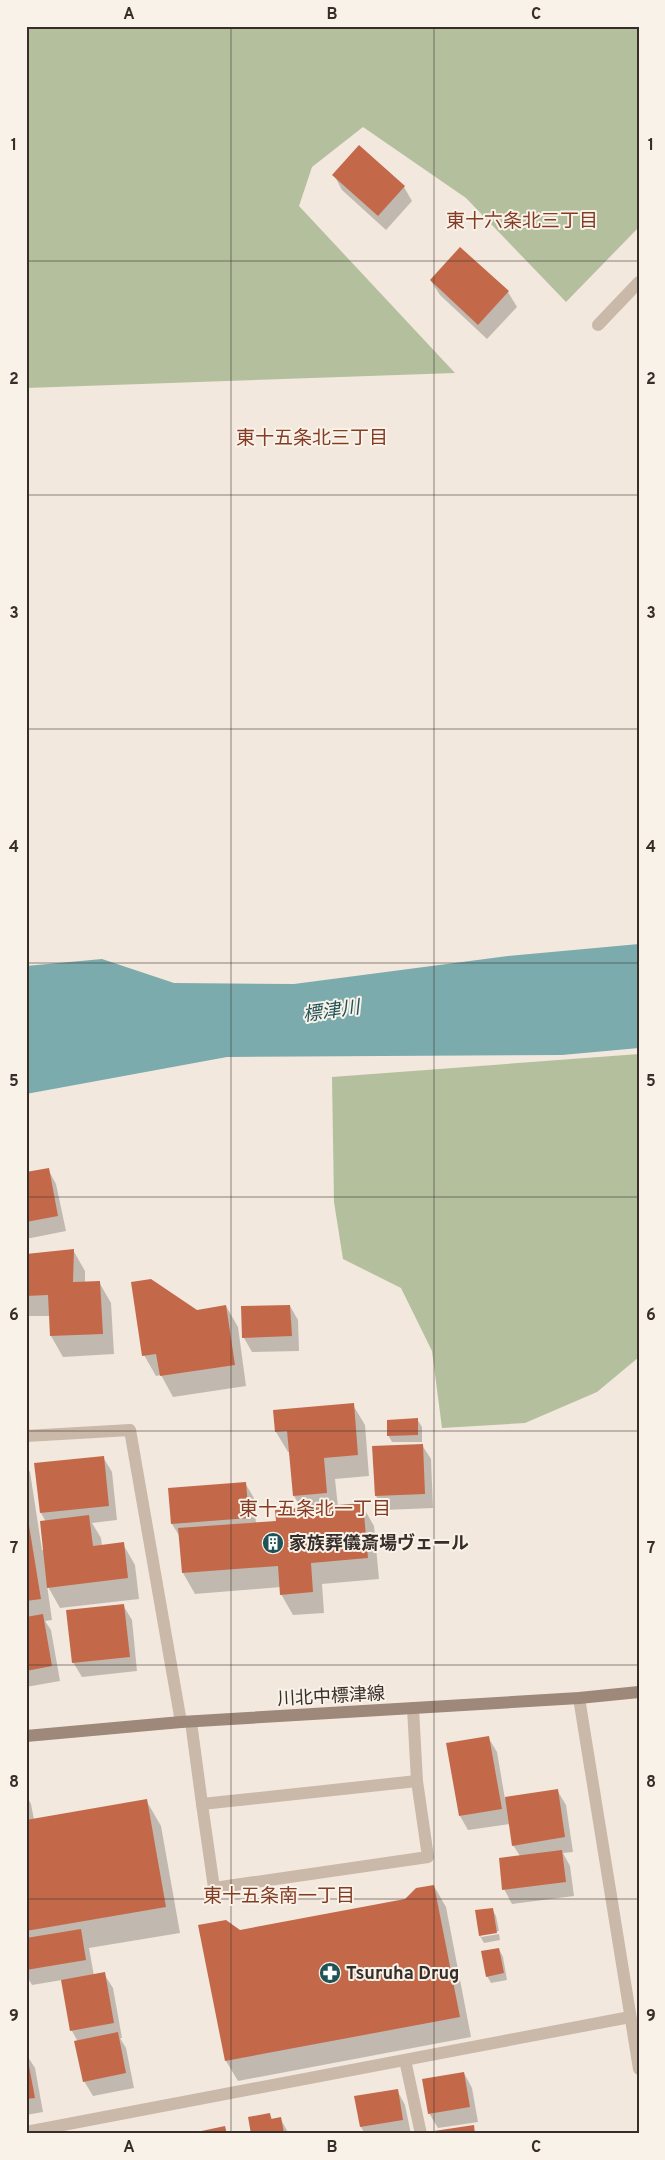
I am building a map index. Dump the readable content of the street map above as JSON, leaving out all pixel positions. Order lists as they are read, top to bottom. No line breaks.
{"streets":{"main road":["川北中標津線"]},"districts":["東十六条北三丁目","東十五条北三丁目","東十五条北一丁目","東十五条南一丁目"],"water":["標津川"],"places":{"building":["家族葬儀斎場ヴェール"],"pharmacy":["Tsuruha Drug"]},"grid":{"columns":["A","B","C"],"rows":["1","2","3","4","5","6","7","8","9"]}}
